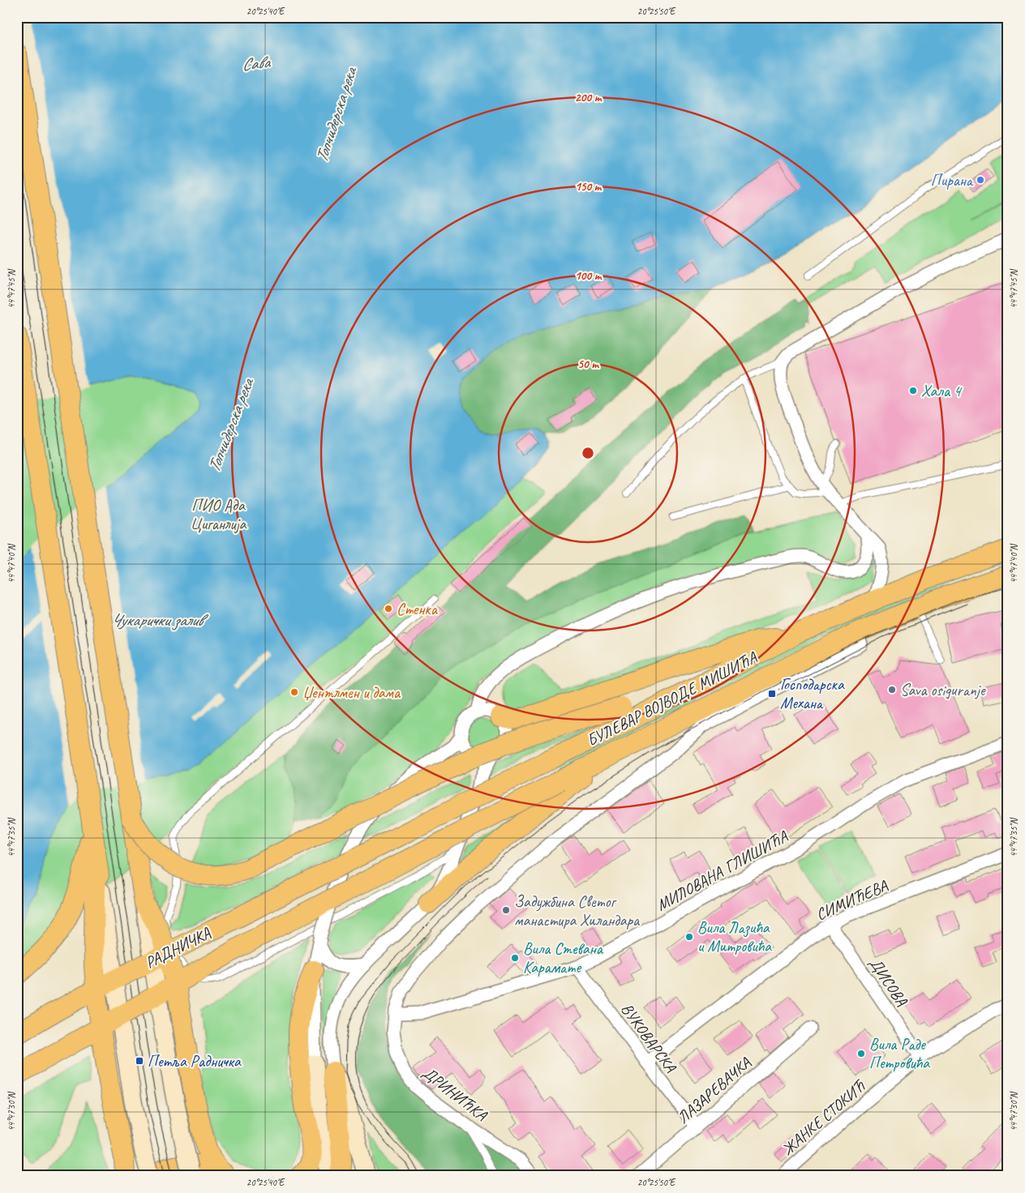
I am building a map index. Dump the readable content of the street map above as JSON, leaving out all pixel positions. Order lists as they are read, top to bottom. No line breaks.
{"streets":{"main road":["БУЛЕВАР ВОЈВОДЕ МИШИЋА","РАДНИЧКА"],"street":["МИЛОВАНА ГЛИШИЋА","СИМИЋЕВА","ДИСОВА","ВУКОВАРСКА","ЛАЗАРЕВАЧКА","ДРИНИЋКА","ЖАНКЕ СТОКИЋ"]},"crossings":[["БУЛЕВАР ВОЈВОДЕ МИШИЋА","РАДНИЧКА"],["МИЛОВАНА ГЛИШИЋА","ВУКОВАРСКА"],["МИЛОВАНА ГЛИШИЋА","ДРИНИЋКА"],["СИМИЋЕВА","ДИСОВА"],["СИМИЋЕВА","ВУКОВАРСКА"],["ДИСОВА","ЖАНКЕ СТОКИЋ"],["ВУКОВАРСКА","ЛАЗАРЕВАЧКА"]],"water":["Сава","Топчидерска река","Чукарички залив"],"parks":["ПИО Ада Циганлија"],"places":{"other":["Пирана","Хала 4","Стенка","Sava osiguranje","Џентлмен и дама","Задужбина Светог манастира Хиландара","Вила Лазића и Митровића","Вила Стевана Карамате","Вила Раде Петровића"],"transit":["Господарска Механа","Петља Радничка"]},"coordinates":["20°25'40\"E","20°25'50\"E","44°47'45\"N","44°47'40\"N","44°47'35\"N","44°47'30\"N"],"rings":["200 m","150 m","100 m","50 m"]}
